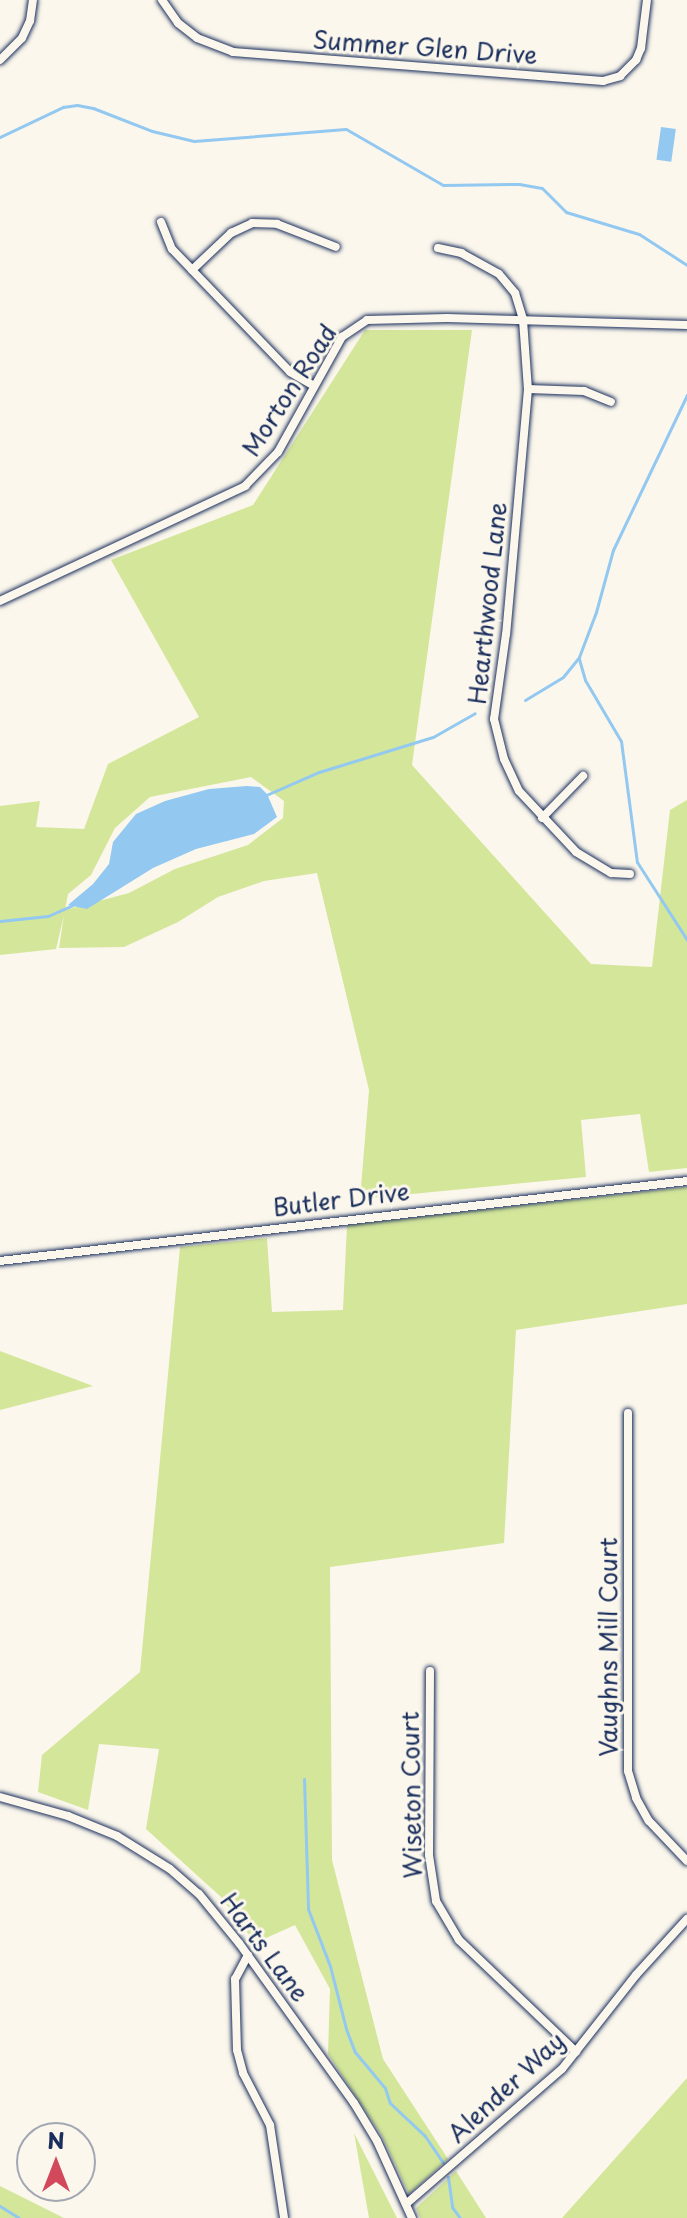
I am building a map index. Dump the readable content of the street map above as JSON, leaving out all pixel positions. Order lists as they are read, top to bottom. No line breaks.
{"streets":{"street":["Summer Glen Drive","Morton Road","Hearthwood Lane","Butler Drive","Vaughns Mill Court","Wiseton Court","Harts Lane","Alender Way"]},"crossings":[["Morton Road","Hearthwood Lane"],["Wiseton Court","Alender Way"],["Harts Lane","Alender Way"]],"north":"top"}
